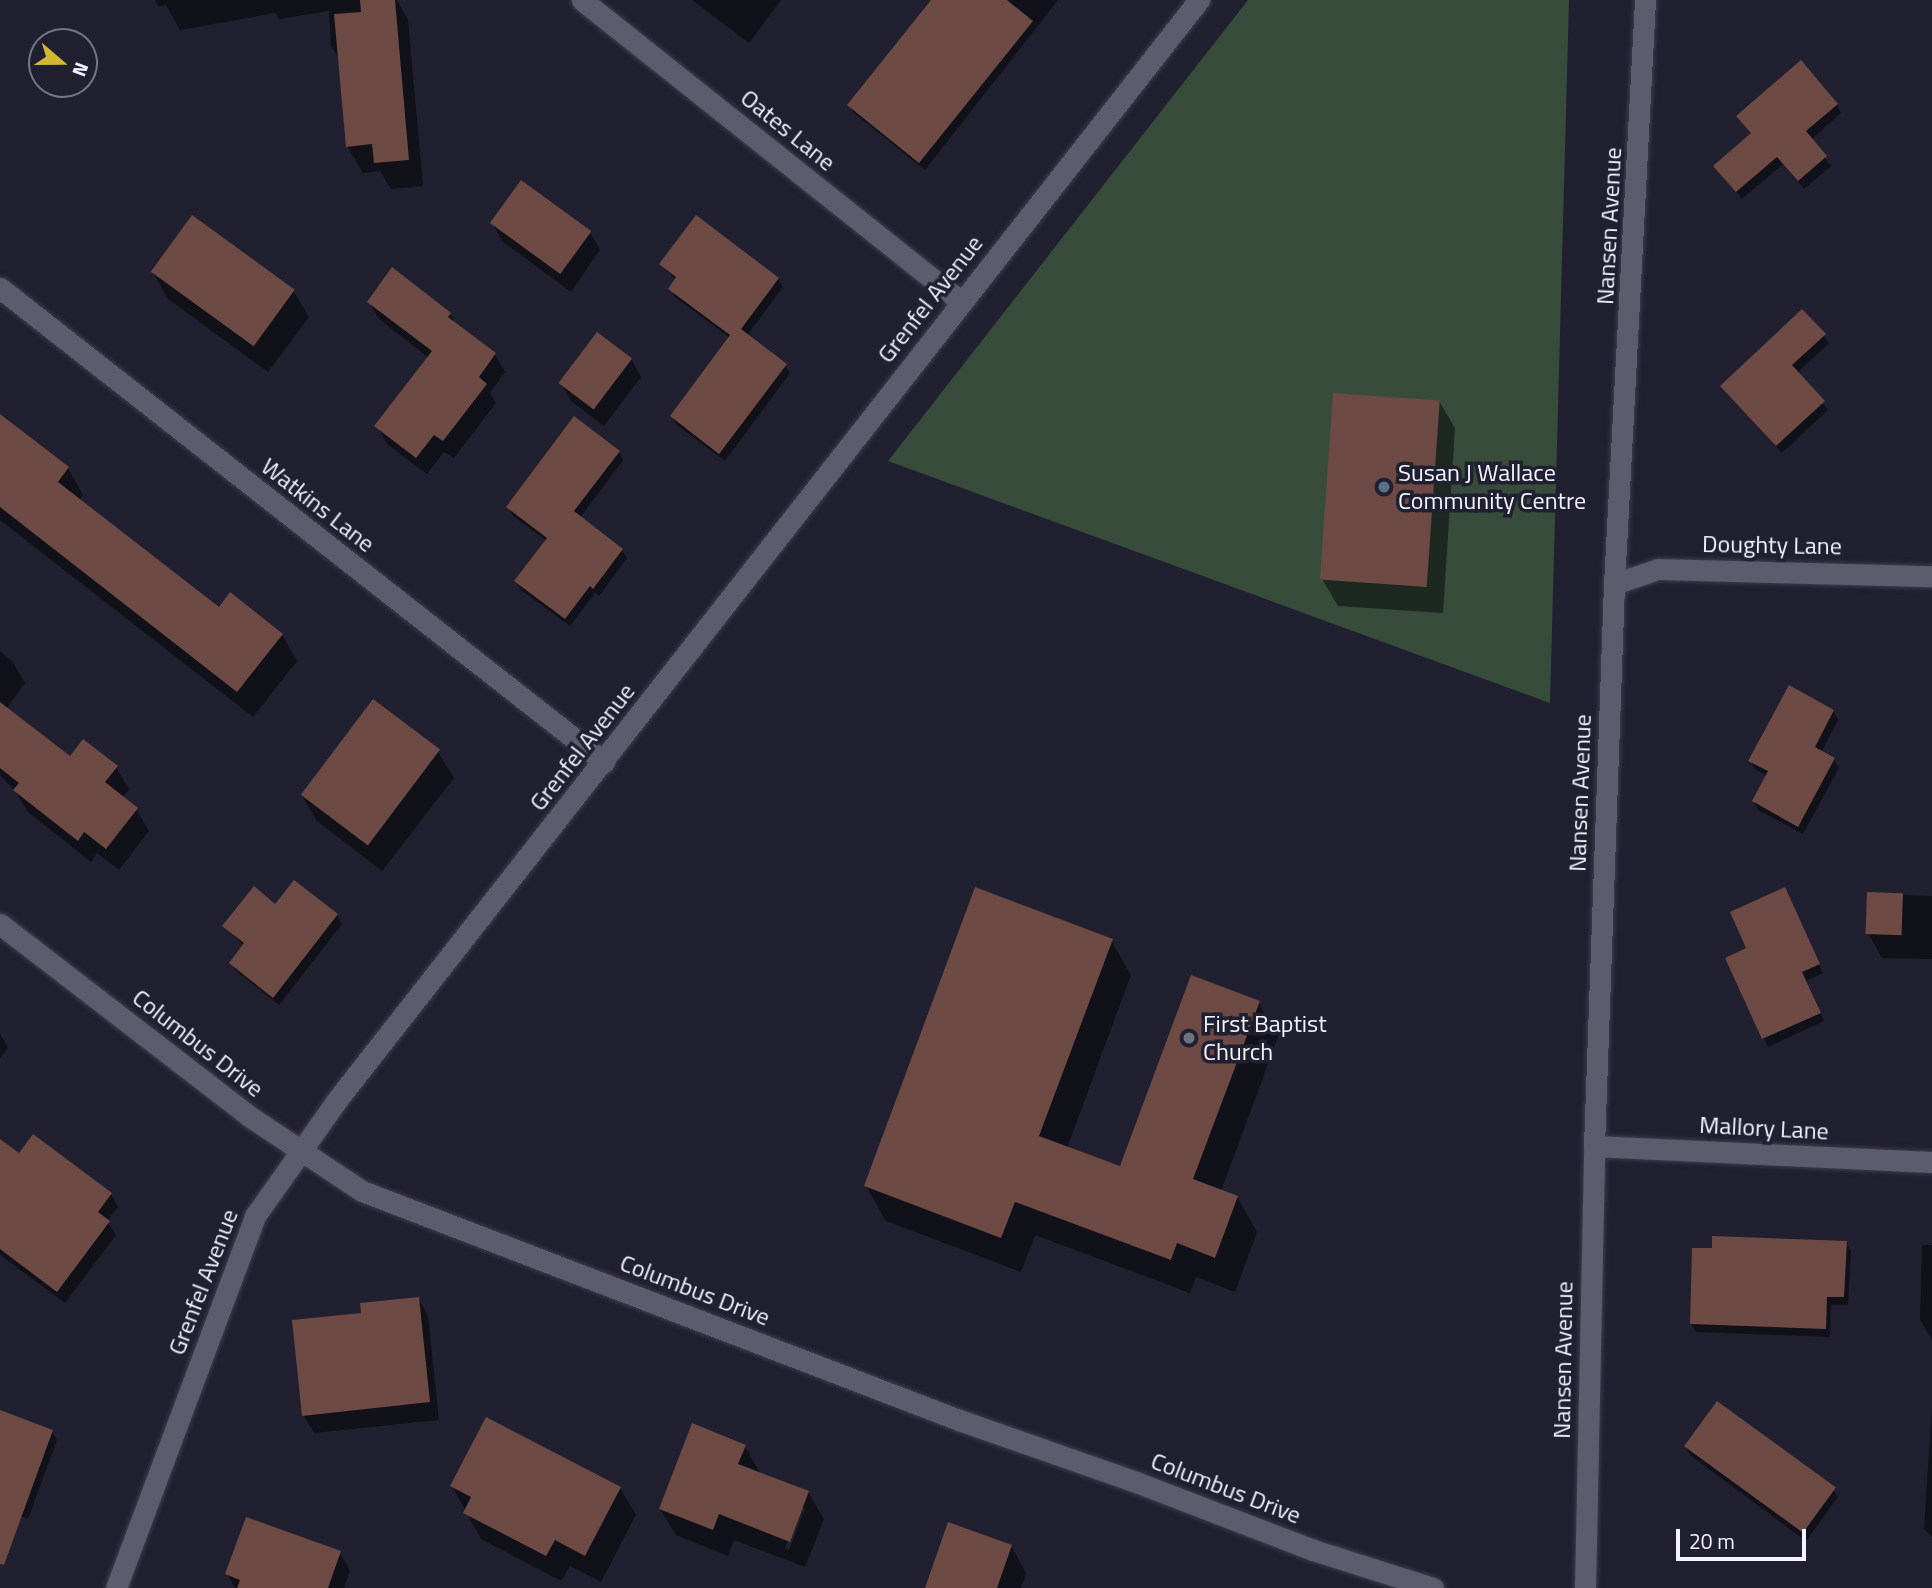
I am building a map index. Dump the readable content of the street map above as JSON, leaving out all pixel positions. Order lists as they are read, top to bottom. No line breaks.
{"streets":{"street":["Oates Lane","Nansen Avenue","Grenfel Avenue","Watkins Lane","Doughty Lane","Columbus Drive","Mallory Lane"]},"crossings":[["Oates Lane","Grenfel Avenue"],["Nansen Avenue","Doughty Lane"],["Nansen Avenue","Mallory Lane"],["Grenfel Avenue","Watkins Lane"],["Grenfel Avenue","Columbus Drive"]],"places":["Susan J Wallace Community Centre","First Baptist Church"],"scale_bar":"20 m","north":"right"}
